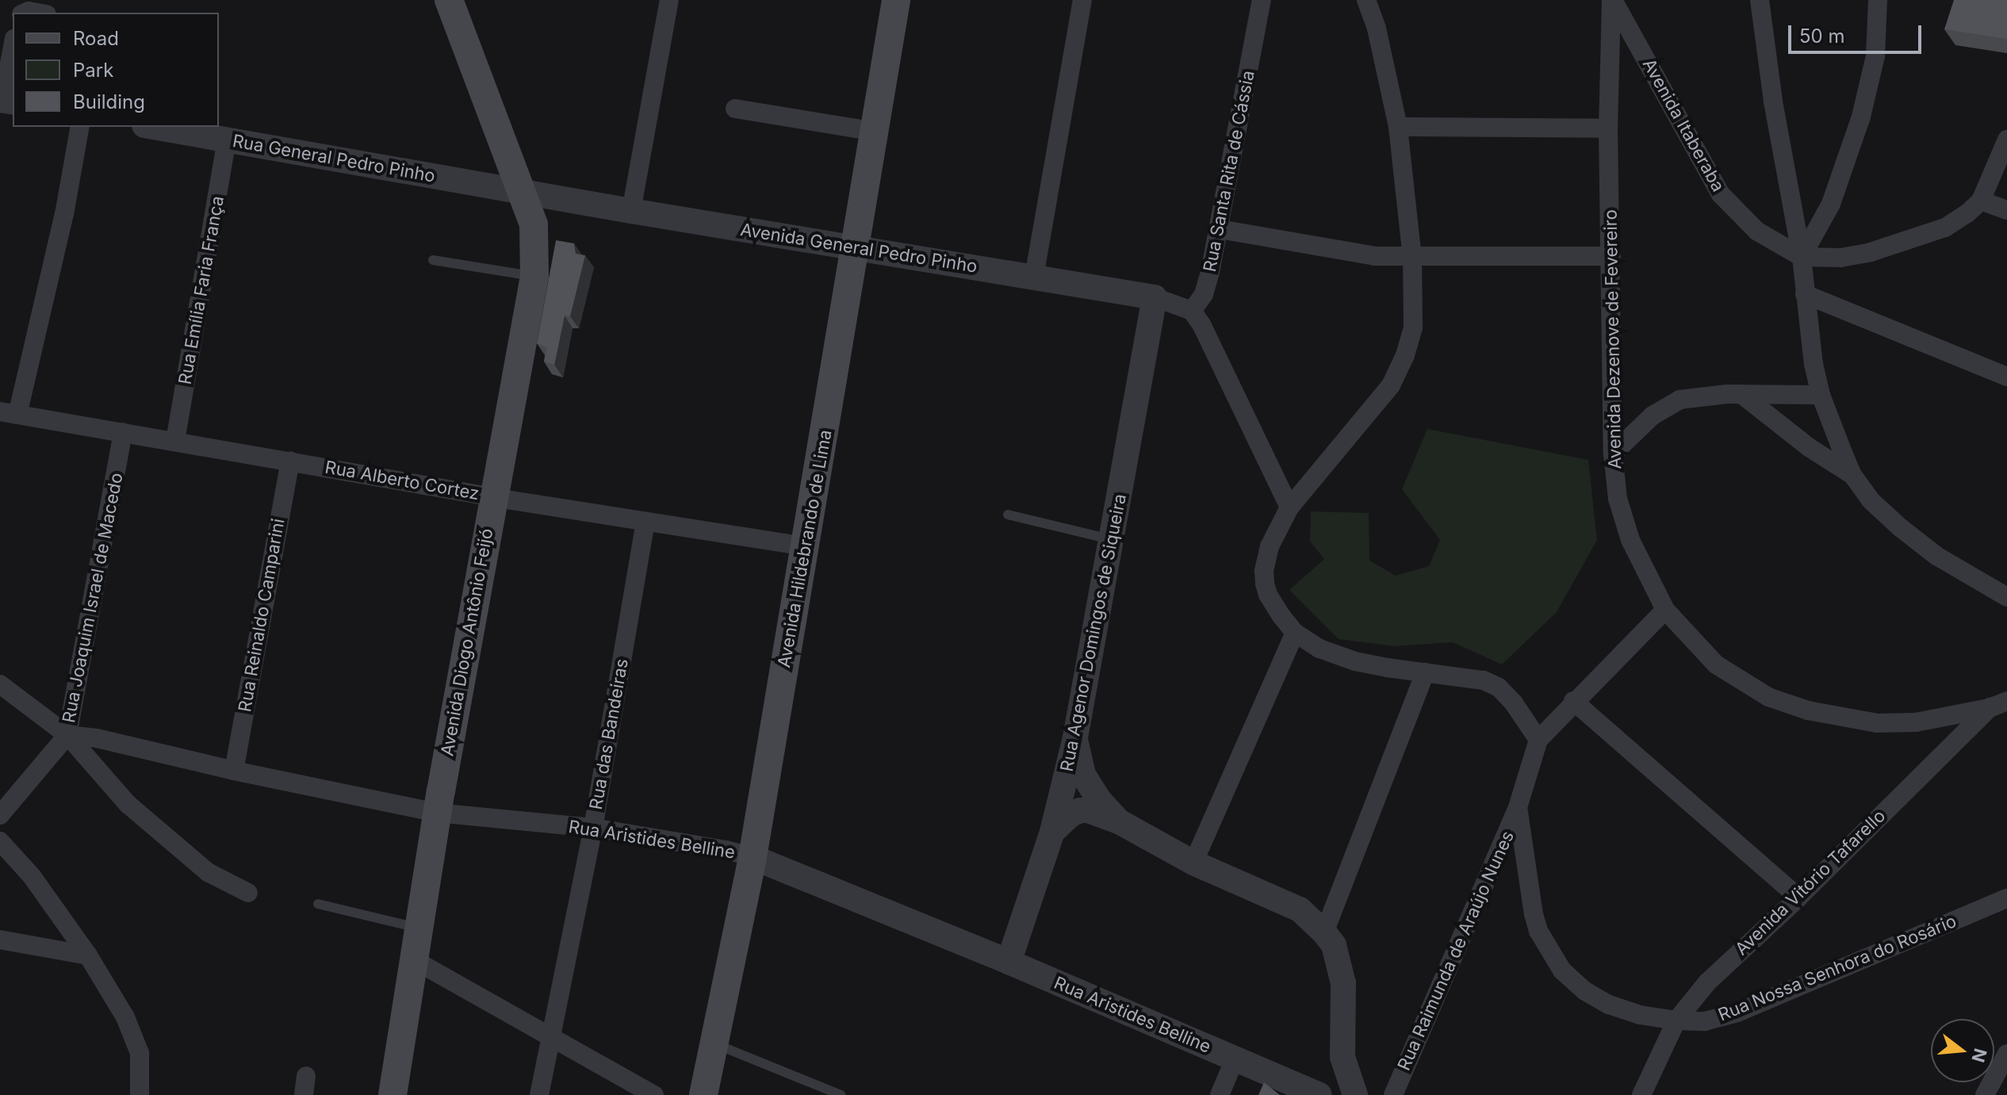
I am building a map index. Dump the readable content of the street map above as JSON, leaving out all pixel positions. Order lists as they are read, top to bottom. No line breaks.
{"streets":{"main road":["Avenida Hildebrando de Lima","Avenida Diogo Antônio Feijó"],"street":["Avenida Itaberaba","Rua General Pedro Pinho","Rua Santa Rita de Cássia","Avenida General Pedro Pinho","Rua Emília Faria França","Avenida Dezenove de Fevereiro","Rua Alberto Cortez","Rua Joaquim Israel de Macedo","Rua Reinaldo Camparini","Rua Agenor Domingos de Siqueira","Rua das Bandeiras","Rua Aristides Belline","Avenida Vitório Tafarello","Rua Raimunda de Araújo Nunes","Rua Nossa Senhora do Rosário"]},"crossings":[["Avenida Itaberaba","Avenida Dezenove de Fevereiro"],["Rua General Pedro Pinho","Avenida General Pedro Pinho"],["Rua General Pedro Pinho","Rua Emília Faria França"],["Rua General Pedro Pinho","Avenida Diogo Antônio Feijó"],["Rua Santa Rita de Cássia","Avenida General Pedro Pinho"],["Avenida General Pedro Pinho","Avenida Hildebrando de Lima"],["Avenida General Pedro Pinho","Rua Agenor Domingos de Siqueira"],["Avenida General Pedro Pinho","Avenida Diogo Antônio Feijó"],["Rua Emília Faria França","Rua Alberto Cortez"],["Avenida Dezenove de Fevereiro","Avenida Vitório Tafarello"],["Rua Alberto Cortez","Avenida Hildebrando de Lima"],["Rua Alberto Cortez","Rua Joaquim Israel de Macedo"],["Rua Alberto Cortez","Rua Reinaldo Camparini"],["Rua Alberto Cortez","Avenida Diogo Antônio Feijó"],["Rua Alberto Cortez","Rua das Bandeiras"],["Avenida Hildebrando de Lima","Rua Aristides Belline"],["Rua Joaquim Israel de Macedo","Rua Aristides Belline"],["Rua Reinaldo Camparini","Rua Aristides Belline"],["Rua Agenor Domingos de Siqueira","Rua Aristides Belline"],["Avenida Diogo Antônio Feijó","Rua Aristides Belline"],["Rua das Bandeiras","Rua Aristides Belline"],["Avenida Vitório Tafarello","Rua Nossa Senhora do Rosário"],["Rua Raimunda de Araújo Nunes","Rua Nossa Senhora do Rosário"]],"legend":["Road","Park","Building"],"scale_bar":"50 m","north":"right"}
